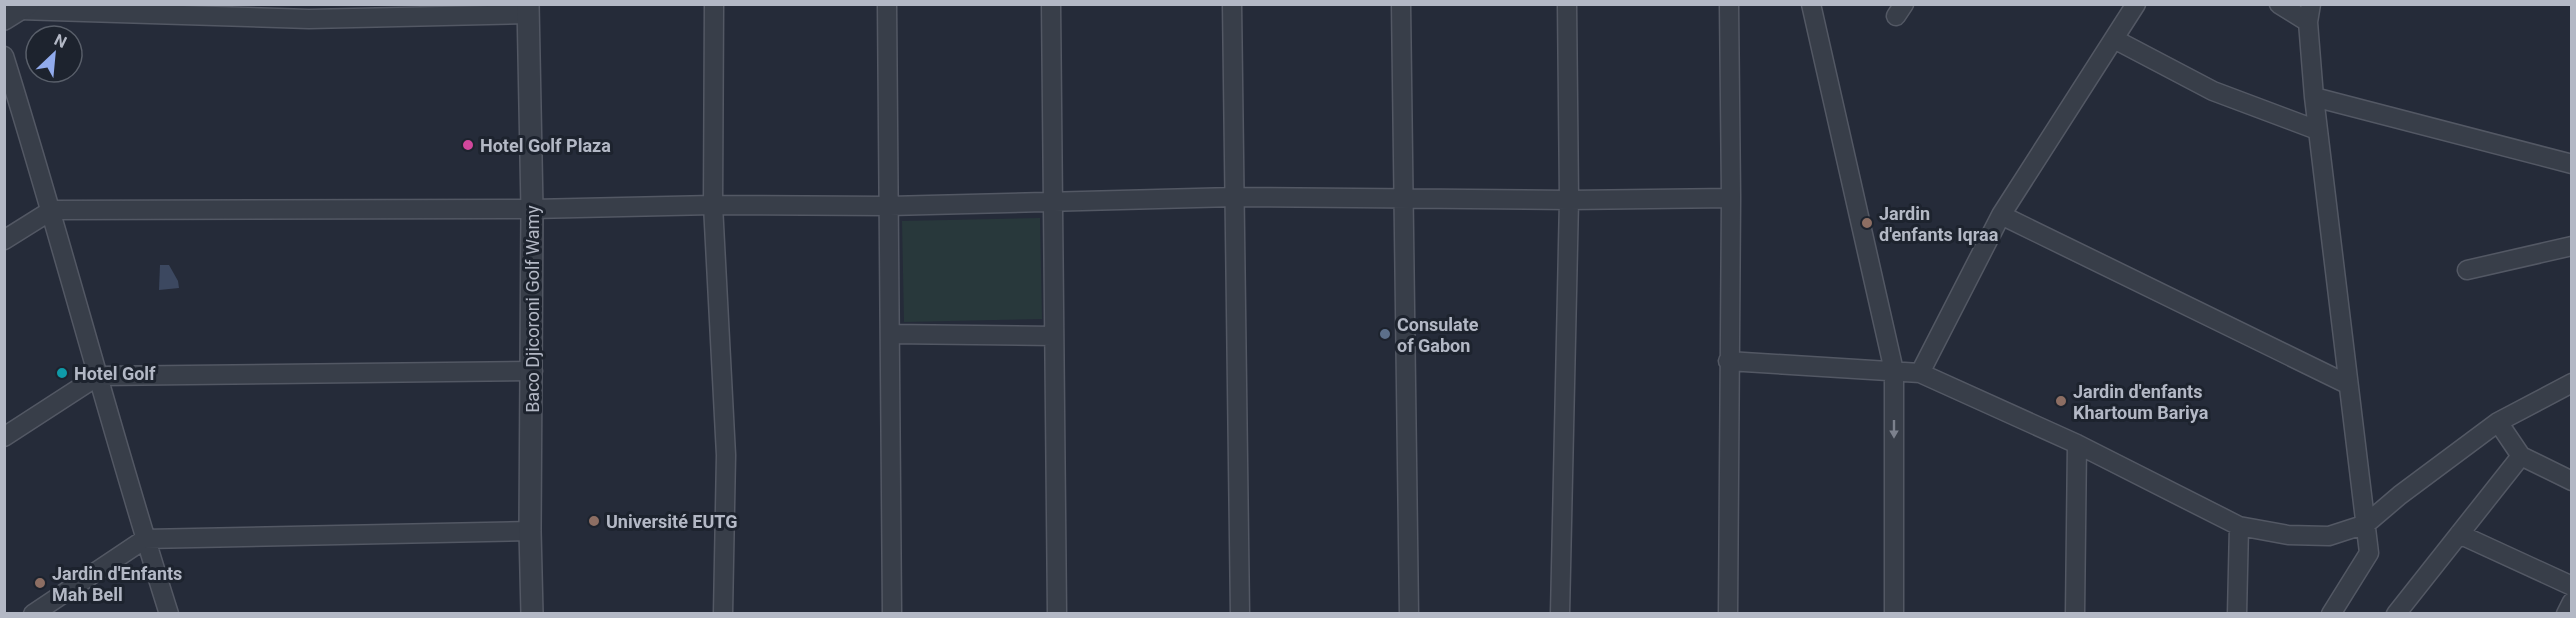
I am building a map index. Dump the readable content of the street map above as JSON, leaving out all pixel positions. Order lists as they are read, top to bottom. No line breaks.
{"streets":{"street":["Baco Djicoroni Golf Wamy"]},"places":["Hotel Golf Plaza","Jardin d'enfants Iqraa","Consulate of Gabon","Hotel Golf","Jardin d'enfants Khartoum Bariya","Université EUTG","Jardin d'Enfants Mah Bell"],"north":"top right"}
